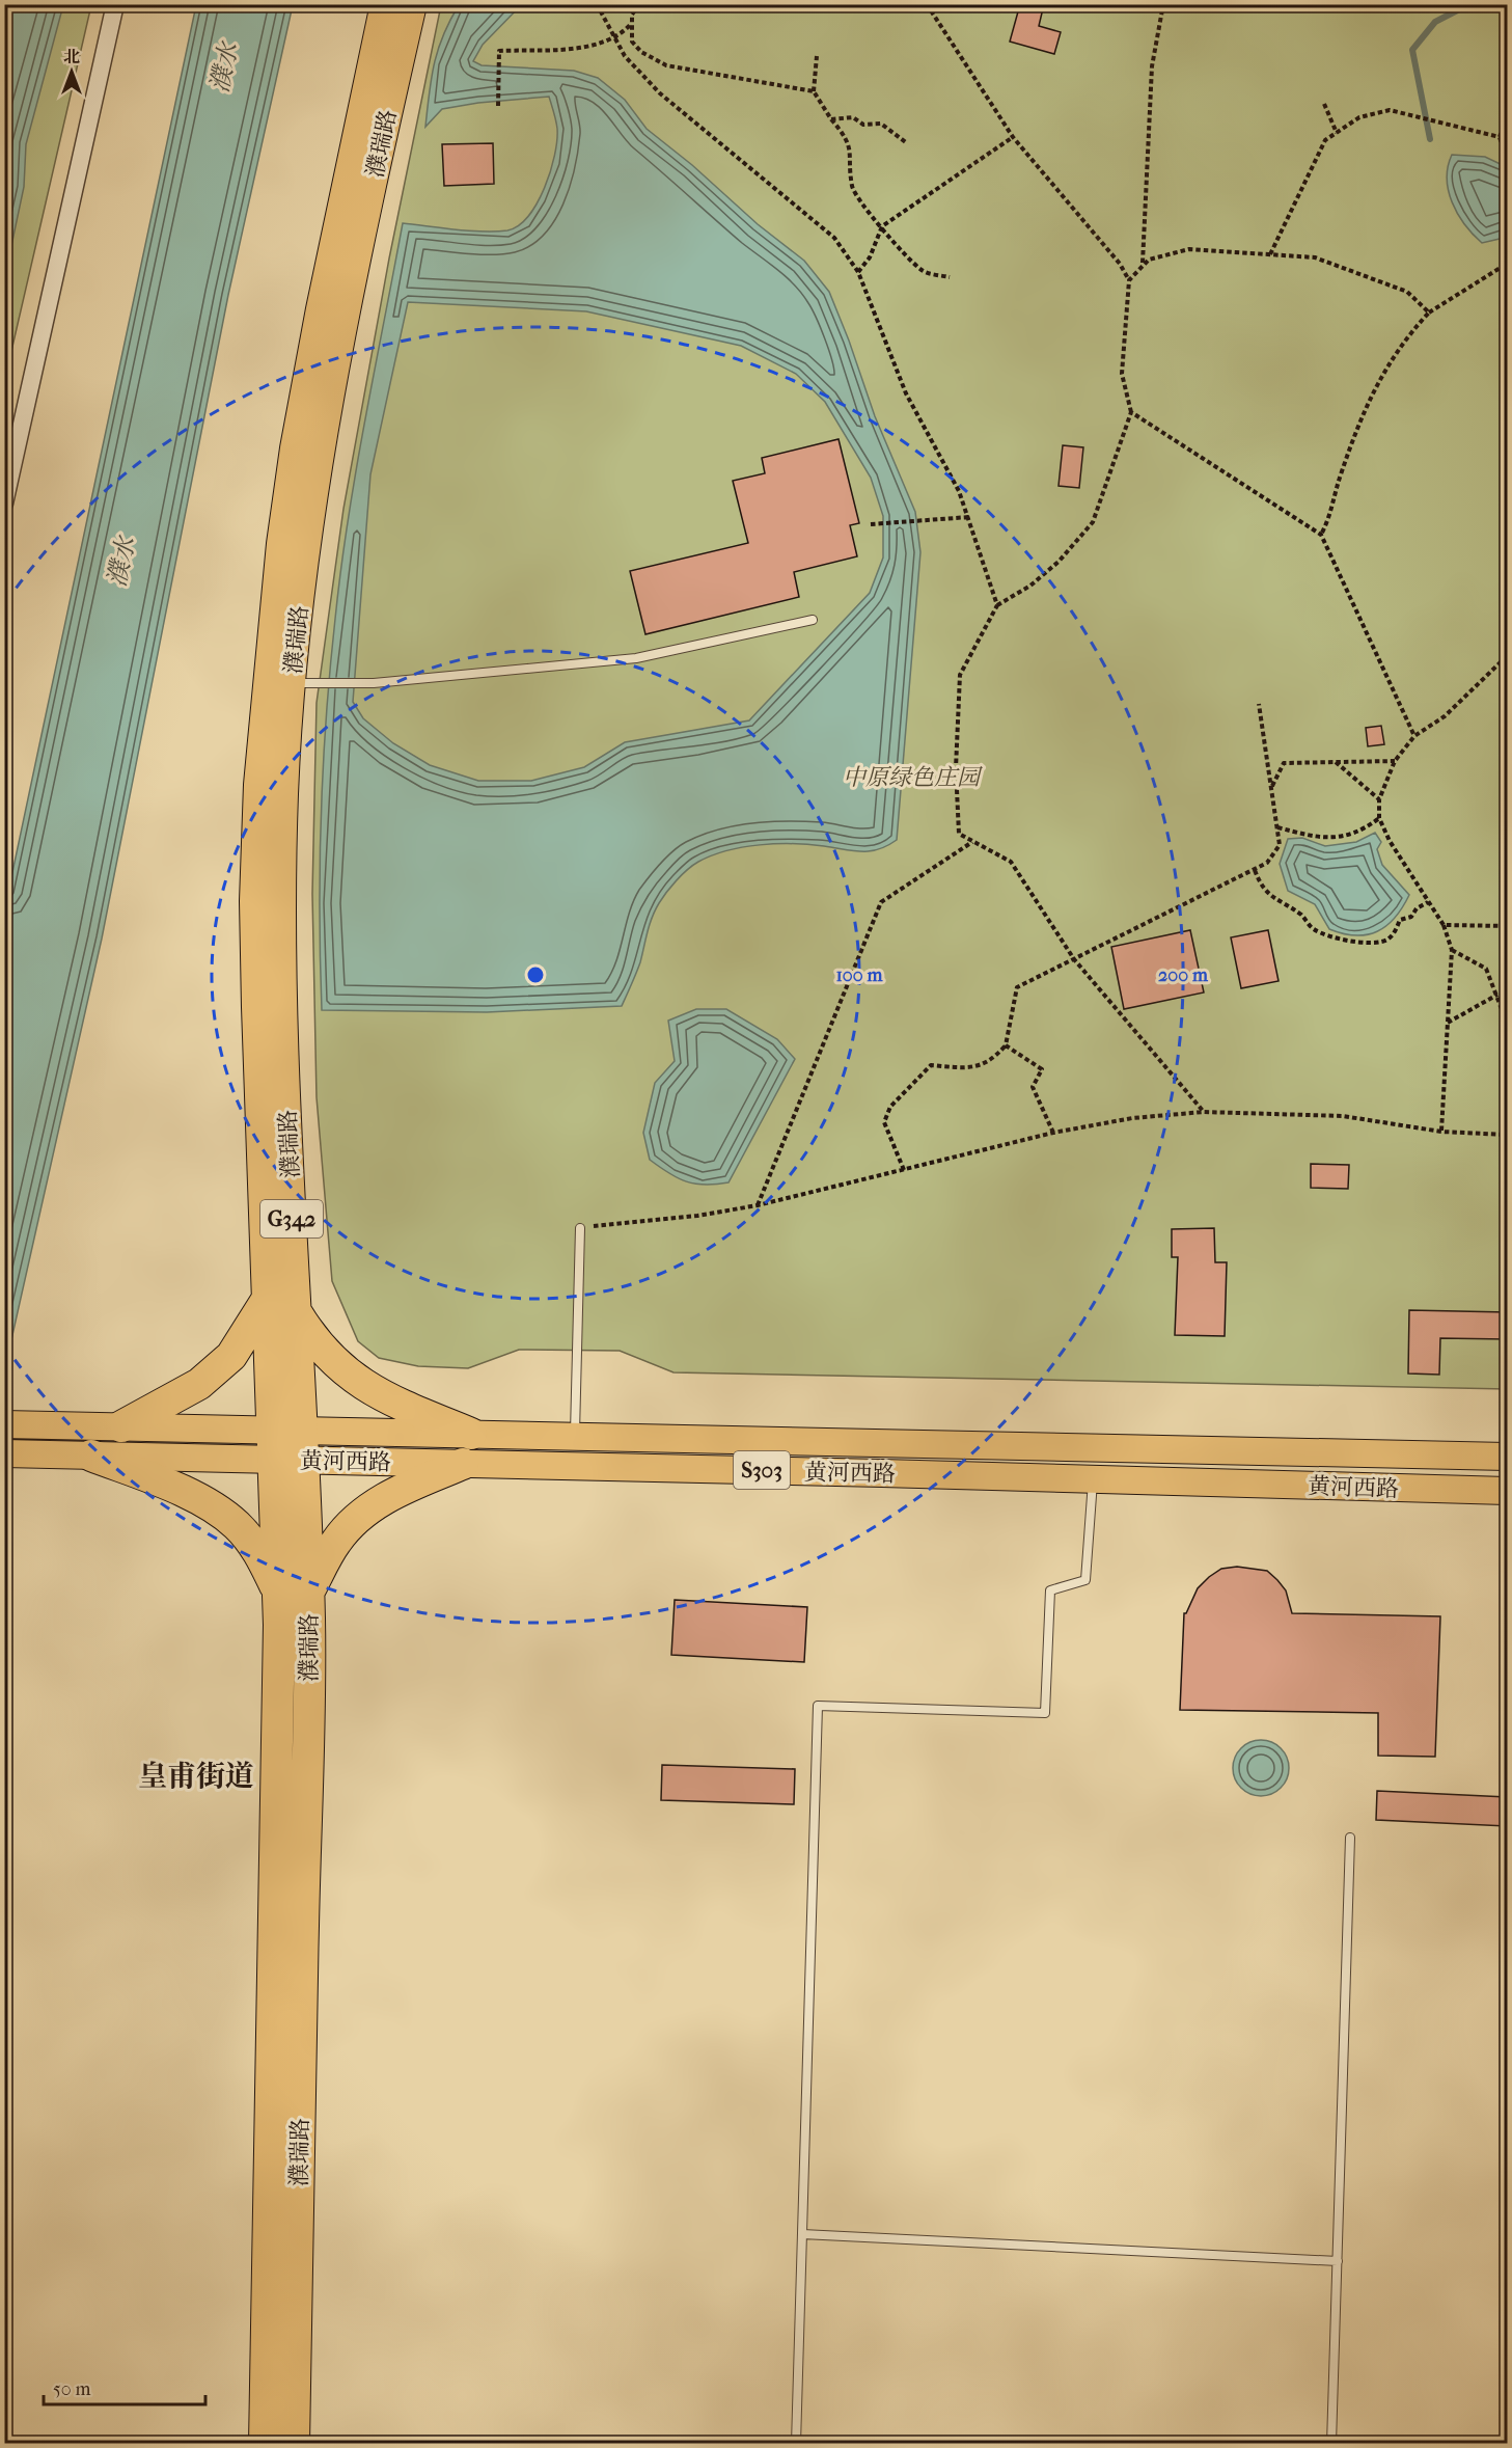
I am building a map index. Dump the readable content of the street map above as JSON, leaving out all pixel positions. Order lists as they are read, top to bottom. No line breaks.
{"streets":{"highway":["濮瑞路","G342"],"main road":["黄河西路","S303"]},"crossings":[["濮瑞路","黄河西路"]],"districts":["皇甫街道"],"water":["濮水"],"parks":["中原绿色庄园"],"scale_bar":"50 m","north":"top","rings":["100 m","200 m"]}
